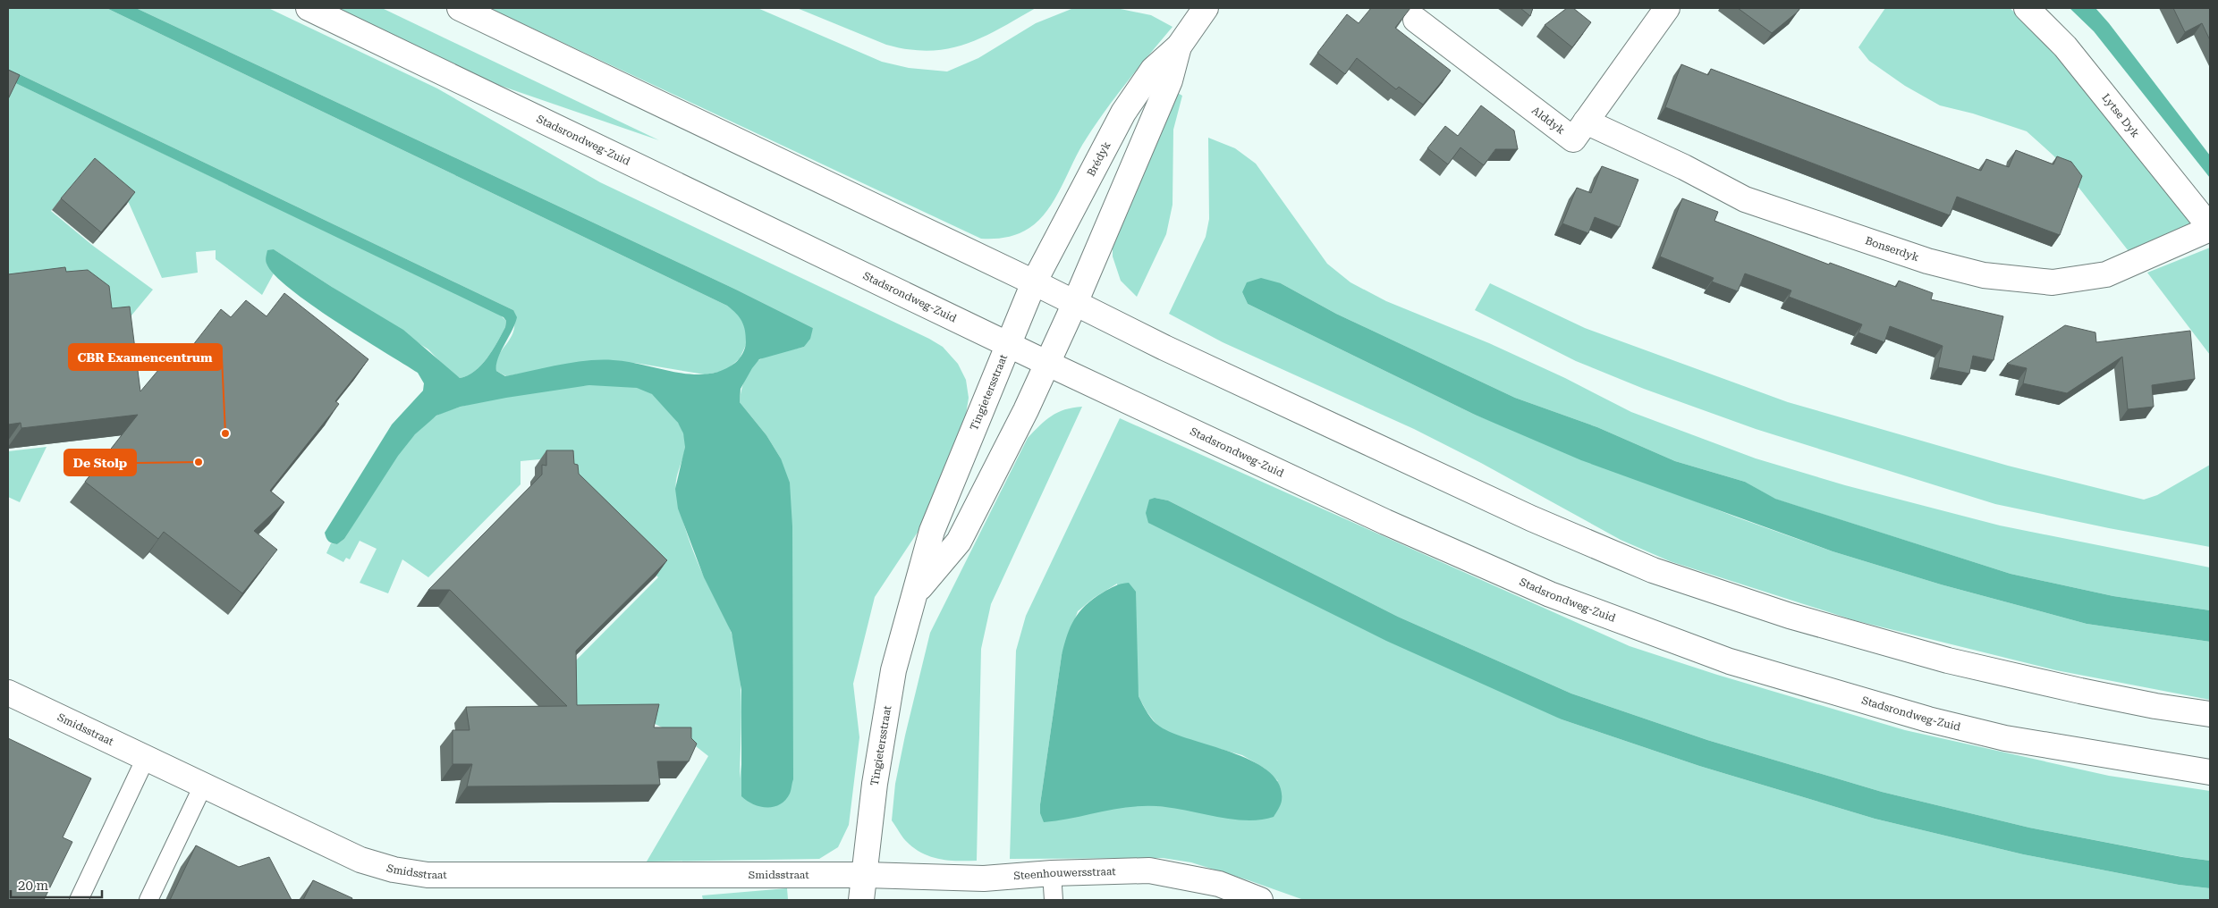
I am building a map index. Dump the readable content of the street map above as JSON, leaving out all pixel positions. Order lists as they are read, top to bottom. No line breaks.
{"streets":{"street":["Lytse Dyk","Alddyk","Stadsrondweg-Zuid","Brédyk","Bonserdyk","Tingietersstraat","Smidsstraat","Steenhouwersstraat"]},"crossings":[["Lytse Dyk","Bonserdyk"],["Alddyk","Bonserdyk"],["Stadsrondweg-Zuid","Brédyk"],["Stadsrondweg-Zuid","Tingietersstraat"],["Brédyk","Tingietersstraat"],["Tingietersstraat","Smidsstraat"],["Tingietersstraat","Steenhouwersstraat"],["Smidsstraat","Steenhouwersstraat"]],"places":["CBR Examencentrum","De Stolp"],"scale_bar":"20 m"}
